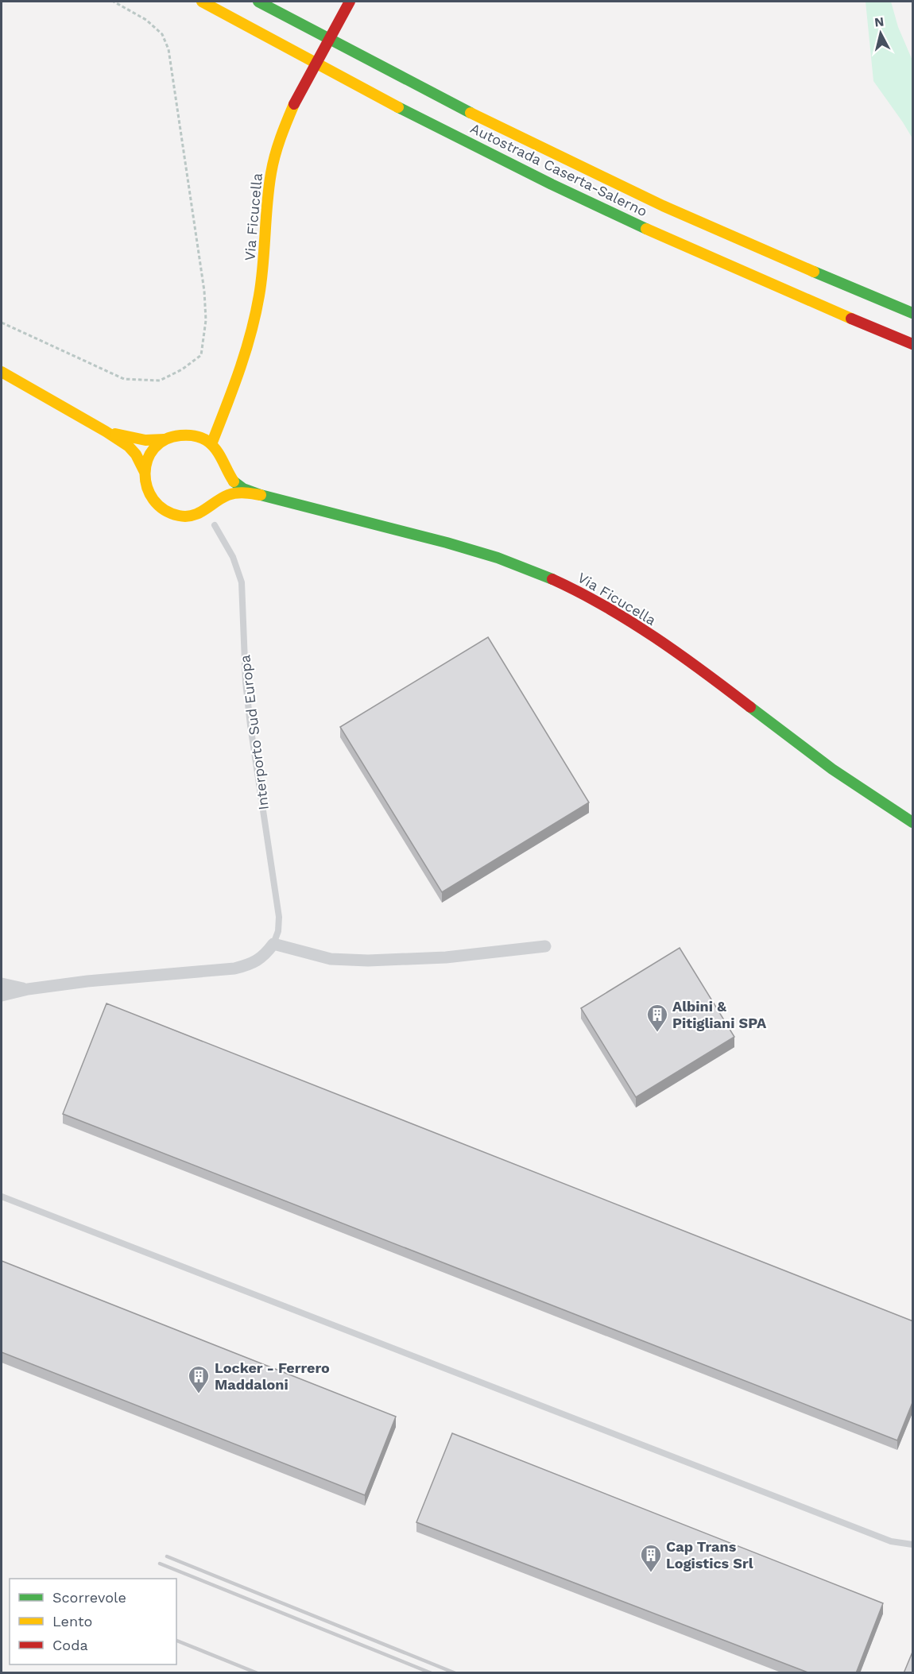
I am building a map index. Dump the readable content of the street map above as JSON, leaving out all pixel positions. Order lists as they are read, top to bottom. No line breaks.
{"streets":{"main road":["Autostrada Caserta-Salerno","Via Ficucella"],"lane":["Interporto Sud Europa"]},"places":{"building":["Albini & Pitigliani SPA","Locker - Ferrero Maddaloni","Cap Trans Logistics Srl"]},"legend":["Scorrevole","Lento","Coda"],"north":"top"}
